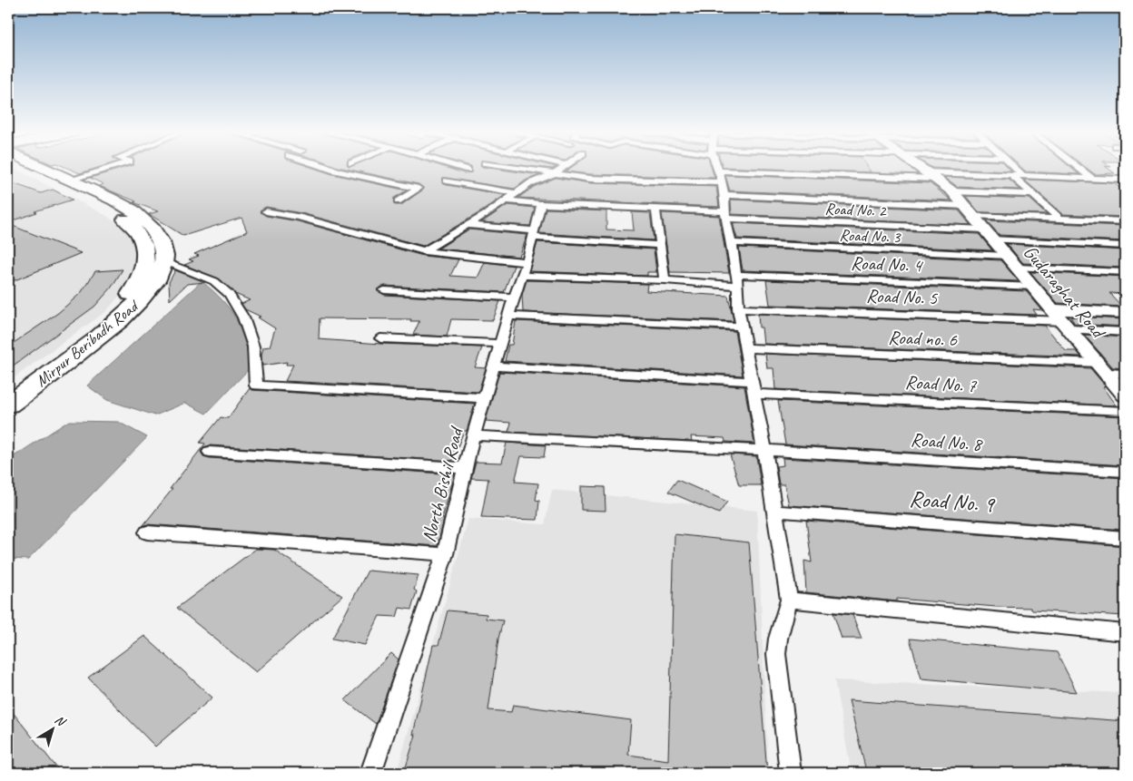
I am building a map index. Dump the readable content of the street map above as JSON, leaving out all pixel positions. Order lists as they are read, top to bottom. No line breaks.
{"streets":{"highway":["Mirpur Beribadh Road"],"street":["Road No. 2","Road No. 3","Road No. 4","Gudaraghat Road","Road No. 5","Road no. 6","Road No. 7","Road No. 8","North Bishil Road","Road No. 9"]},"crossings":[["Road No. 2","Gudaraghat Road"],["Road No. 2","North Bishil Road"],["Road No. 3","Gudaraghat Road"],["Road No. 4","Gudaraghat Road"],["Road No. 4","North Bishil Road"],["Gudaraghat Road","Road No. 5"],["Gudaraghat Road","Road no. 6"],["Road No. 7","North Bishil Road"],["Road No. 8","North Bishil Road"]],"north":"top right"}
